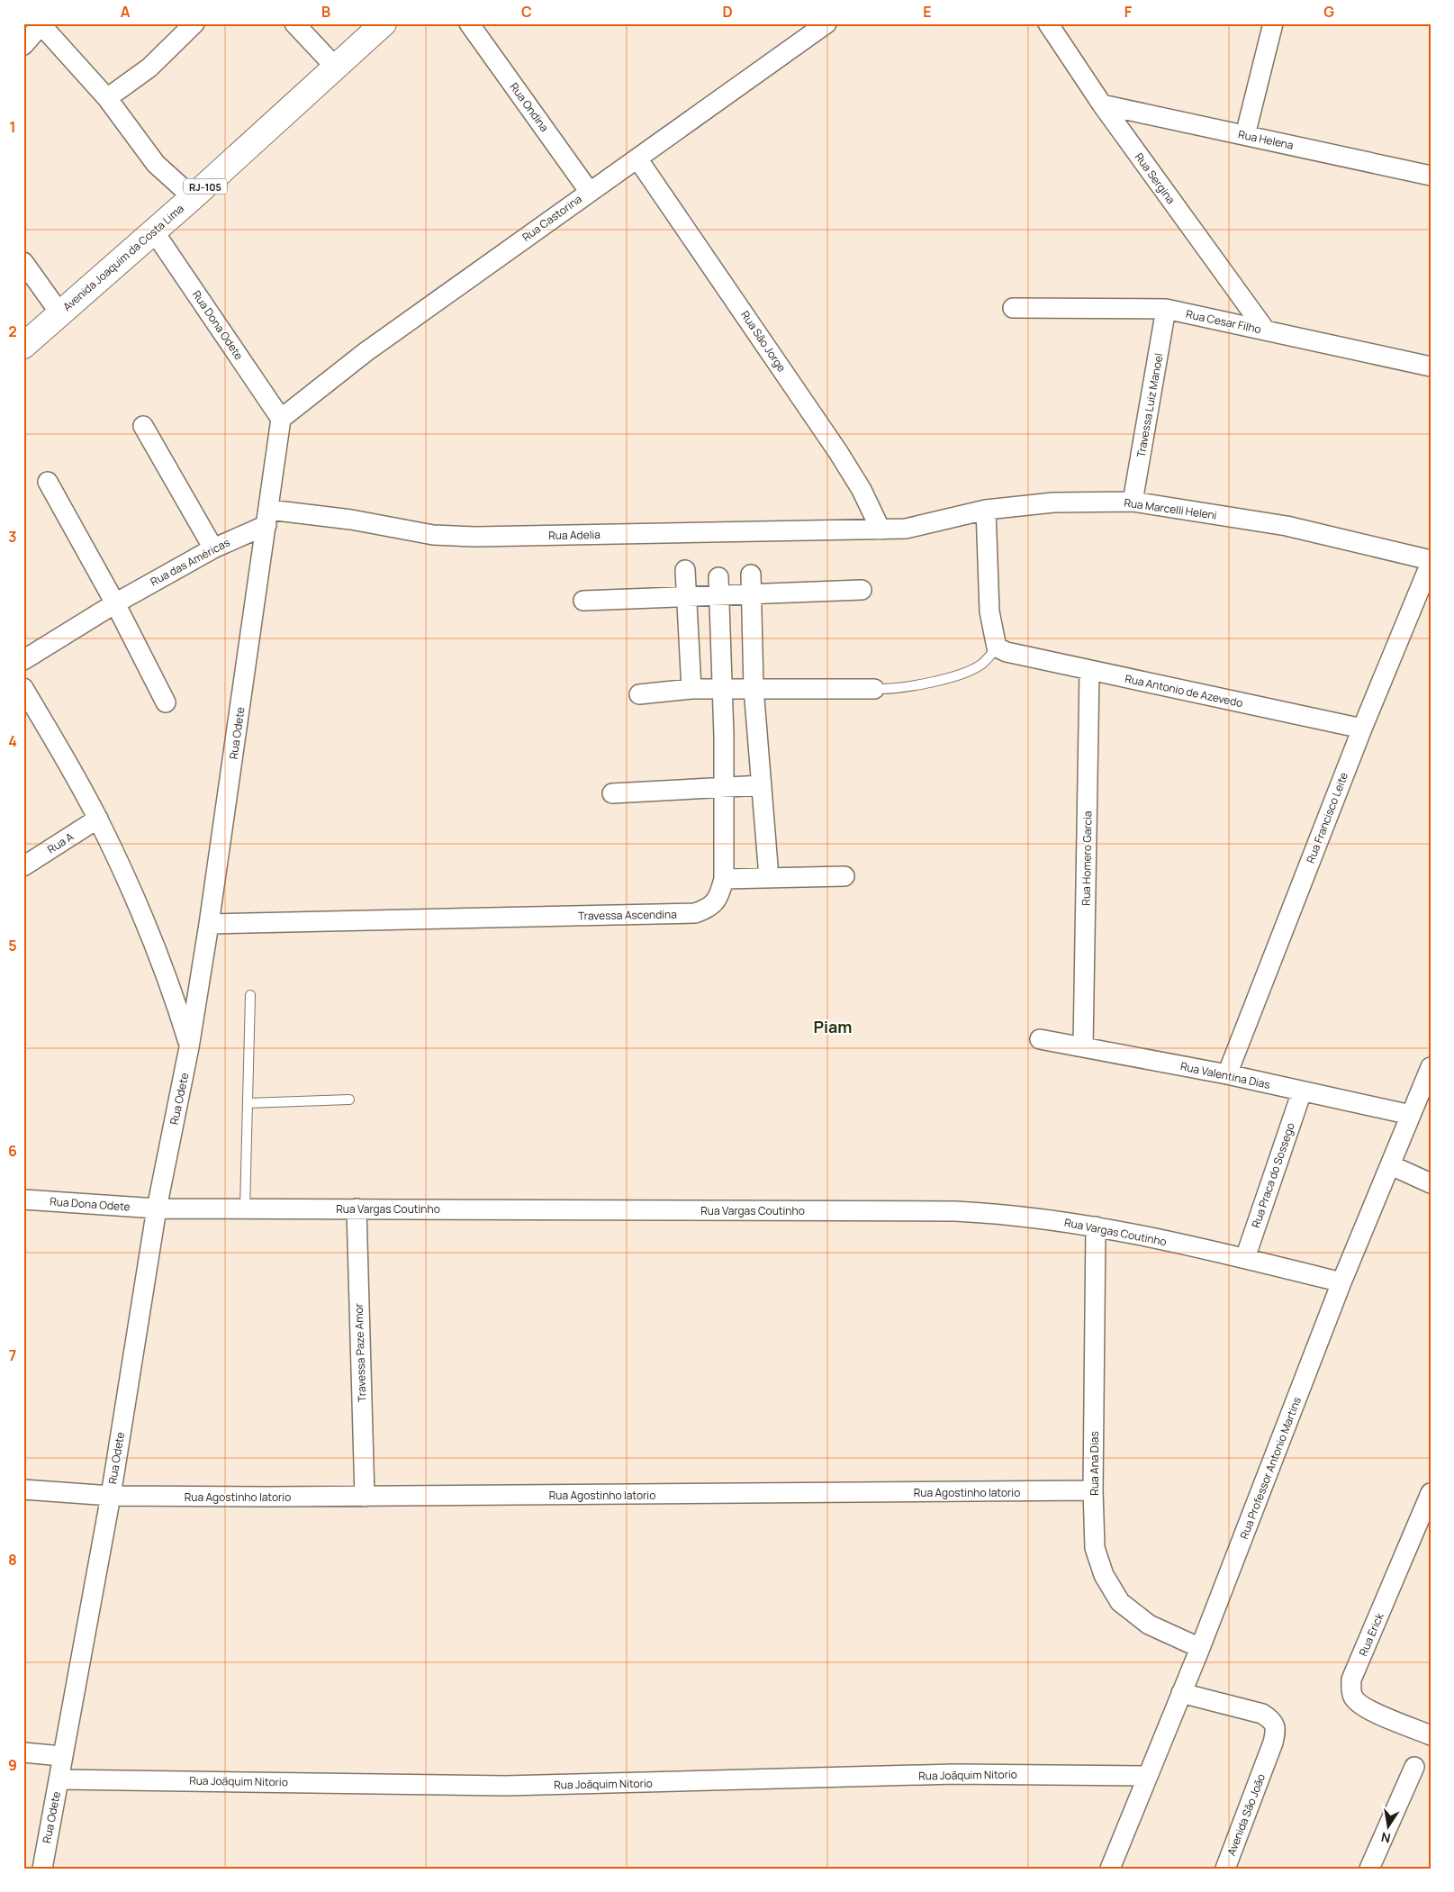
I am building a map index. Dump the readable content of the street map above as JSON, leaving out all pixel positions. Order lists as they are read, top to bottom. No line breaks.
{"streets":{"main road":["RJ-105","Avenida Joaquim da Costa Lima"],"street":["Rua Ondina","Rua Helena","Rua Sergina","Rua Castorina","Rua Cesar Filho","Rua Dona Odete","Rua São Jorge","Travessa Luiz Manoel","Rua Marcelli Heleni","Rua Adelia","Rua das Américas","Rua Antonio de Azevedo","Rua Odete","Rua Francisco Leite","Rua A","Rua Homero Garcia","Travessa Ascendina","Rua Valentina Dias","Rua Praca do Sossego","Rua Vargas Coutinho","Travessa Paze Amor","Rua Ana Dias","Rua Professor Antonio Martins","Rua Agostinho Iatorio","Rua Erick","Rua Joãquim Nitorio","Avenida São João"]},"crossings":[["Rua Ondina","Rua Castorina"],["Rua Helena","Rua Sergina"],["Rua Sergina","Rua Cesar Filho"],["Rua Castorina","Rua Dona Odete"],["Rua Castorina","Rua São Jorge"],["Rua Castorina","Rua Odete"],["Avenida Joaquim da Costa Lima","Rua Dona Odete"],["Rua Cesar Filho","Travessa Luiz Manoel"],["Rua Dona Odete","Rua Odete"],["Rua Dona Odete","Rua Vargas Coutinho"],["Rua São Jorge","Rua Marcelli Heleni"],["Rua São Jorge","Rua Adelia"],["Travessa Luiz Manoel","Rua Marcelli Heleni"],["Rua Marcelli Heleni","Rua Adelia"],["Rua Marcelli Heleni","Rua Francisco Leite"],["Rua Adelia","Rua das Américas"],["Rua Adelia","Rua Odete"],["Rua das Américas","Rua Odete"],["Rua Antonio de Azevedo","Rua Francisco Leite"],["Rua Antonio de Azevedo","Rua Homero Garcia"],["Rua Odete","Rua A"],["Rua Odete","Travessa Ascendina"],["Rua Odete","Rua Vargas Coutinho"],["Rua Odete","Rua Agostinho Iatorio"],["Rua Odete","Rua Joãquim Nitorio"],["Rua Francisco Leite","Rua Valentina Dias"],["Rua Homero Garcia","Rua Valentina Dias"],["Rua Valentina Dias","Rua Praca do Sossego"],["Rua Valentina Dias","Rua Professor Antonio Martins"],["Rua Praca do Sossego","Rua Vargas Coutinho"],["Rua Vargas Coutinho","Travessa Paze Amor"],["Rua Vargas Coutinho","Rua Ana Dias"],["Rua Vargas Coutinho","Rua Professor Antonio Martins"],["Travessa Paze Amor","Rua Agostinho Iatorio"],["Rua Ana Dias","Rua Professor Antonio Martins"],["Rua Ana Dias","Rua Agostinho Iatorio"],["Rua Professor Antonio Martins","Rua Joãquim Nitorio"],["Rua Professor Antonio Martins","Avenida São João"]],"districts":["Piam"],"north":"bottom","grid":{"columns":["A","B","C","D","E","F","G"],"rows":["1","2","3","4","5","6","7","8","9"]}}
